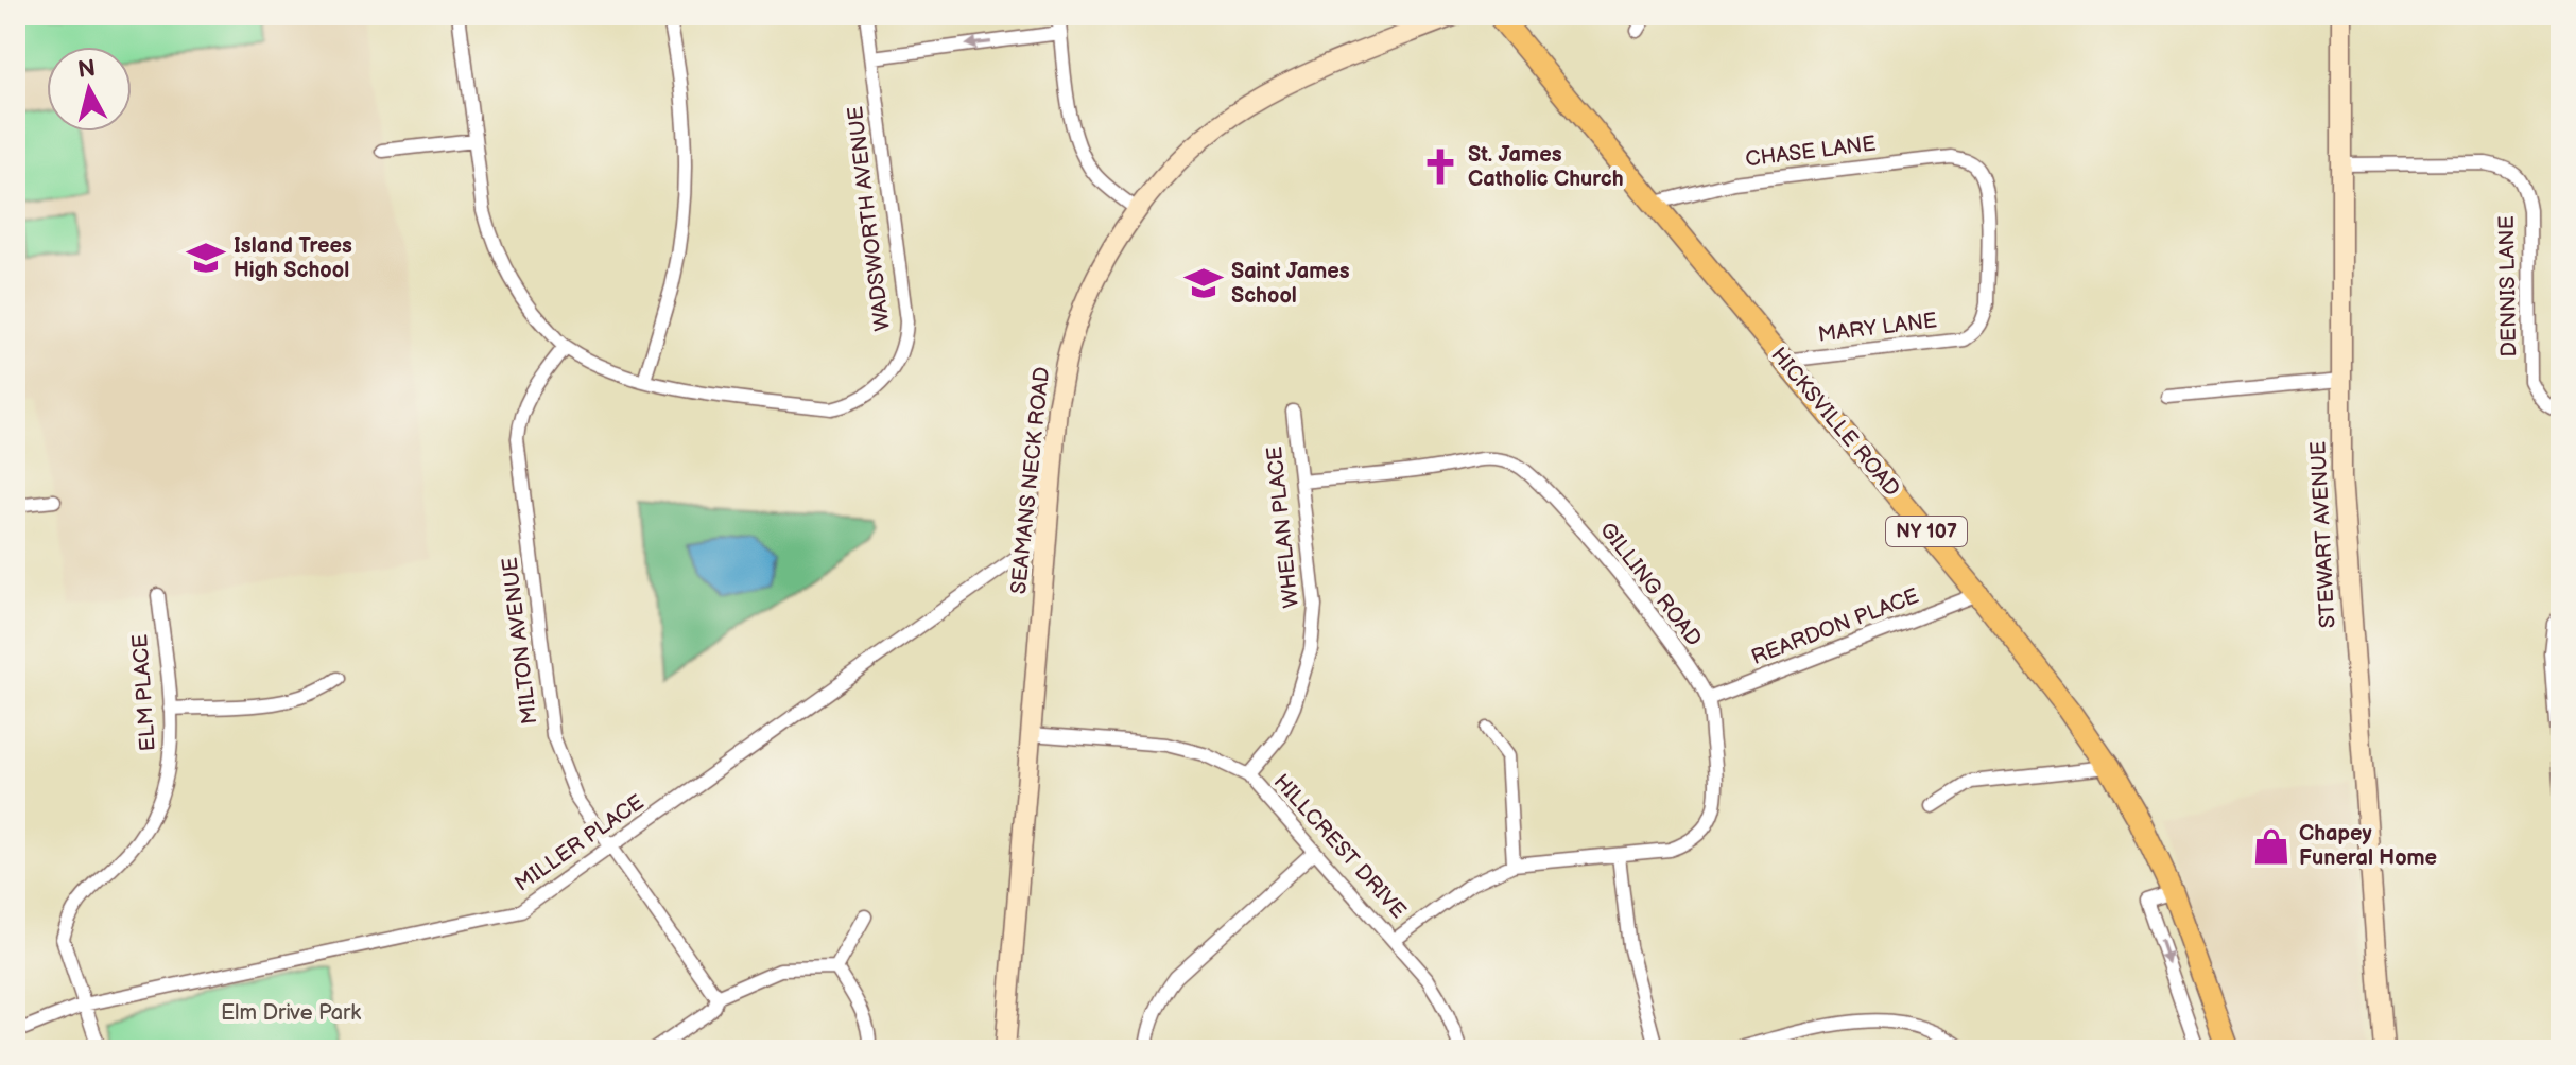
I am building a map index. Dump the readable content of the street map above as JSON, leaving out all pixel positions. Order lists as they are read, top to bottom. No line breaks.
{"streets":{"main road":["HICKSVILLE ROAD","SEAMANS NECK ROAD","NY 107","STEWART AVENUE"],"street":["CHASE LANE","WADSWORTH AVENUE","DENNIS LANE","MARY LANE","WHELAN PLACE","GILLING ROAD","REARDON PLACE","MILTON AVENUE","ELM PLACE","MILLER PLACE","HILLCREST DRIVE"]},"crossings":[["CHASE LANE","MARY LANE"],["CHASE LANE","HICKSVILLE ROAD"],["WADSWORTH AVENUE","MILTON AVENUE"],["DENNIS LANE","STEWART AVENUE"],["MARY LANE","HICKSVILLE ROAD"],["HICKSVILLE ROAD","REARDON PLACE"],["SEAMANS NECK ROAD","MILLER PLACE"],["SEAMANS NECK ROAD","HILLCREST DRIVE"],["WHELAN PLACE","GILLING ROAD"],["WHELAN PLACE","HILLCREST DRIVE"],["GILLING ROAD","REARDON PLACE"],["GILLING ROAD","HILLCREST DRIVE"],["MILTON AVENUE","MILLER PLACE"],["ELM PLACE","MILLER PLACE"]],"parks":["Elm Drive Park"],"places":{"church":["St. James Catholic Church"],"school or university":["Island Trees High School","Saint James School"],"shop":["Chapey Funeral Home"]},"north":"top"}
